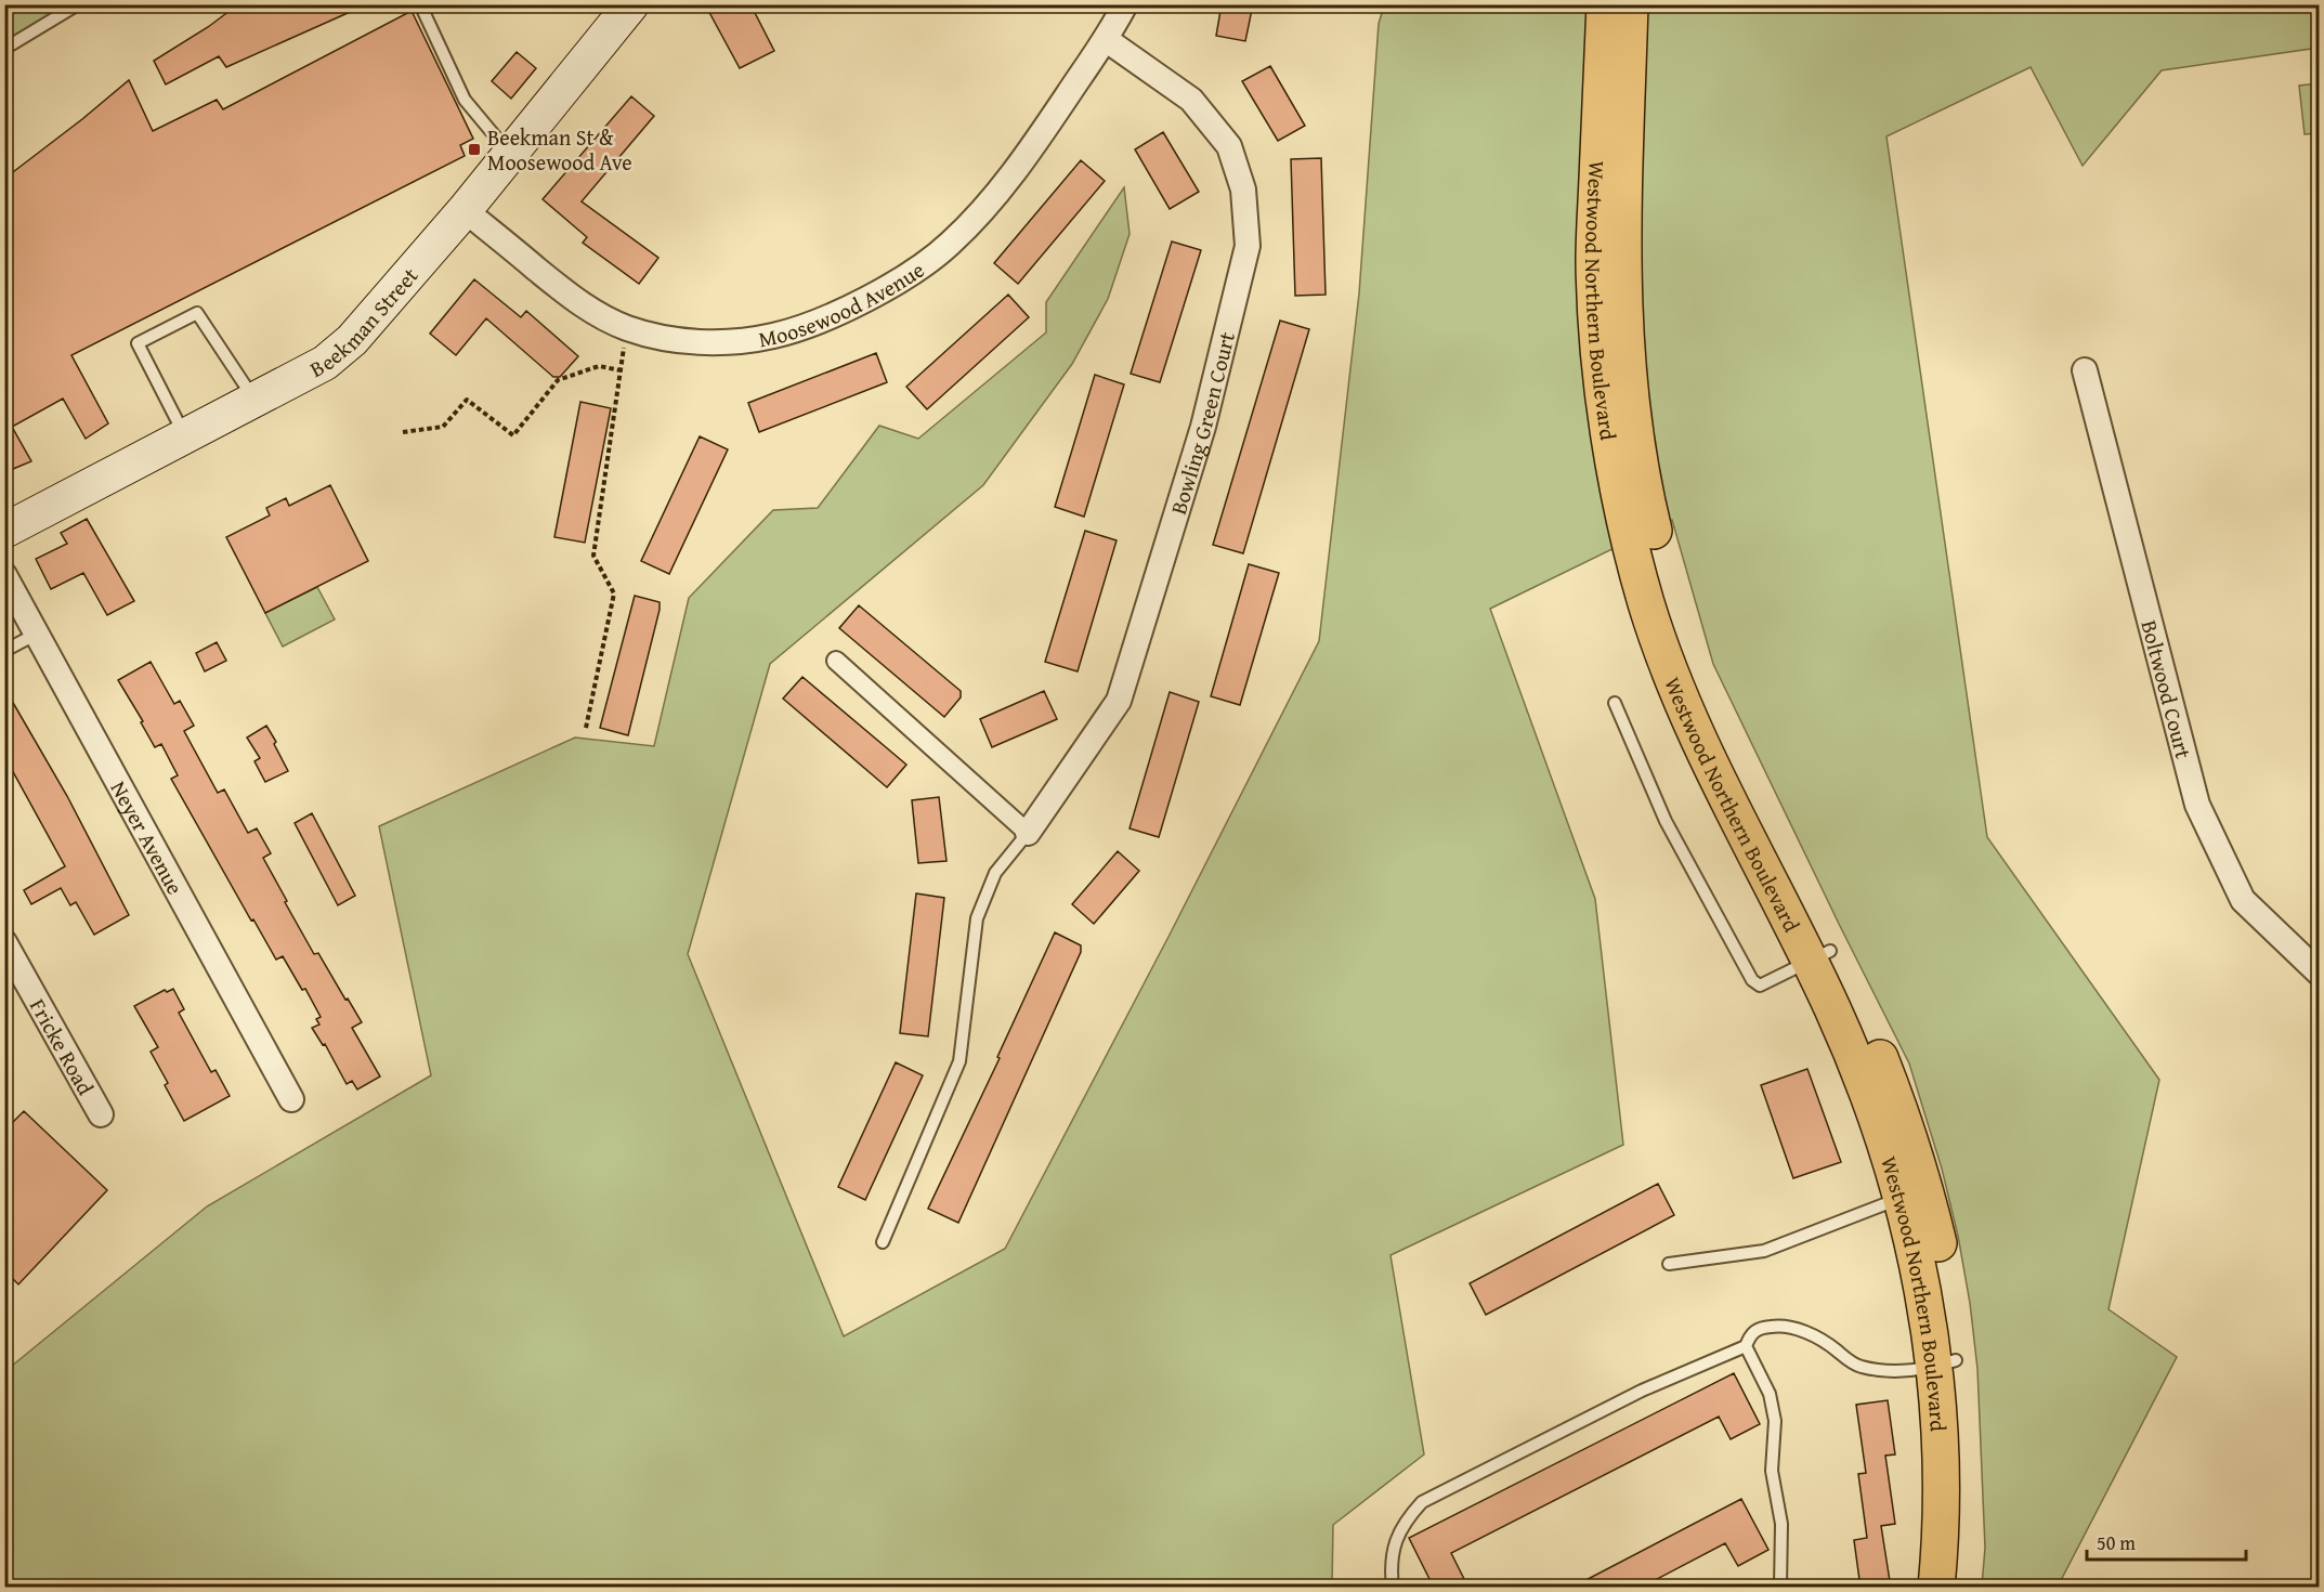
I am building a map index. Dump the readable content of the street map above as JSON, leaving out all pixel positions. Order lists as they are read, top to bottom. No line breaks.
{"streets":{"main road":["Westwood Northern Boulevard","Beekman Street"],"street":["Moosewood Avenue","Bowling Green Court","Boltwood Court","Neyer Avenue","Fricke Road"]},"crossings":[["Moosewood Avenue","Beekman Street"],["Moosewood Avenue","Bowling Green Court"]],"places":{"transit":["Beekman St & Moosewood Ave"]},"scale_bar":"50 m"}
